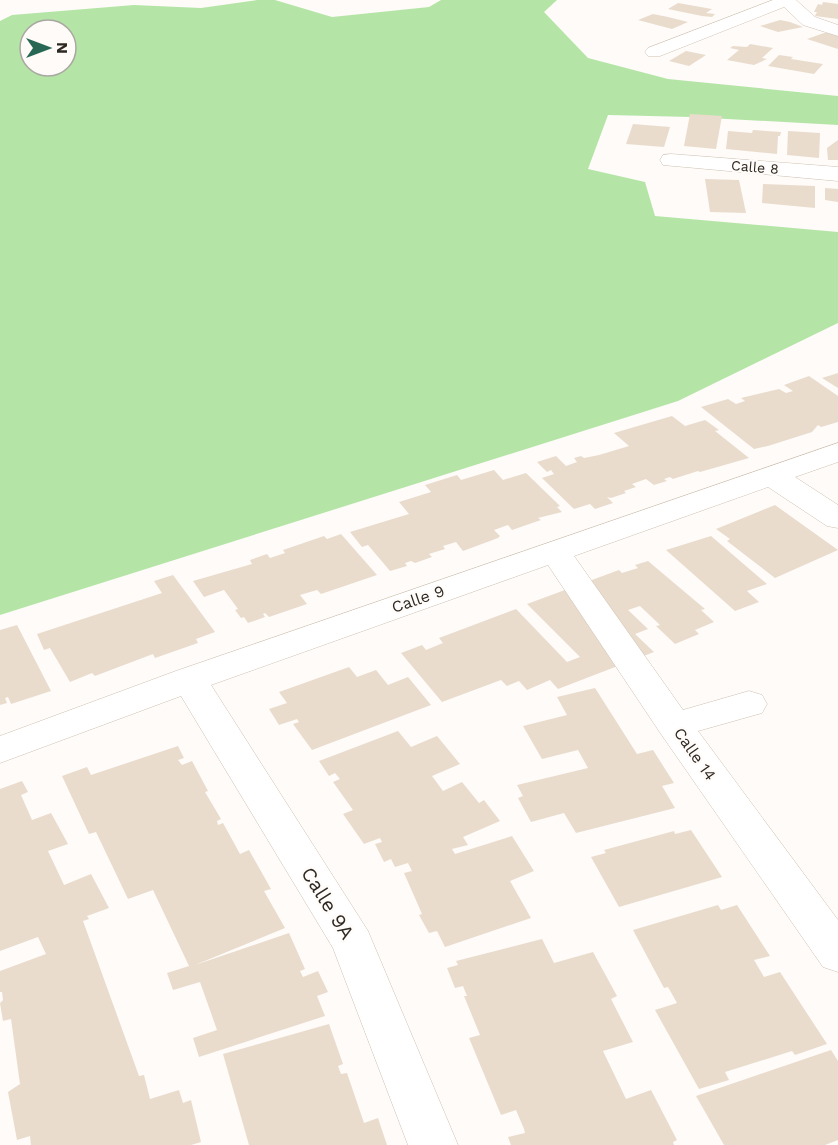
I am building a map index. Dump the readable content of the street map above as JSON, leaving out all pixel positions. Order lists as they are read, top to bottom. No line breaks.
{"streets":{"street":["Calle 8","Calle 9","Calle 14","Calle 9A"]},"crossings":[["Calle 9","Calle 14"],["Calle 9","Calle 9A"]],"north":"right"}
